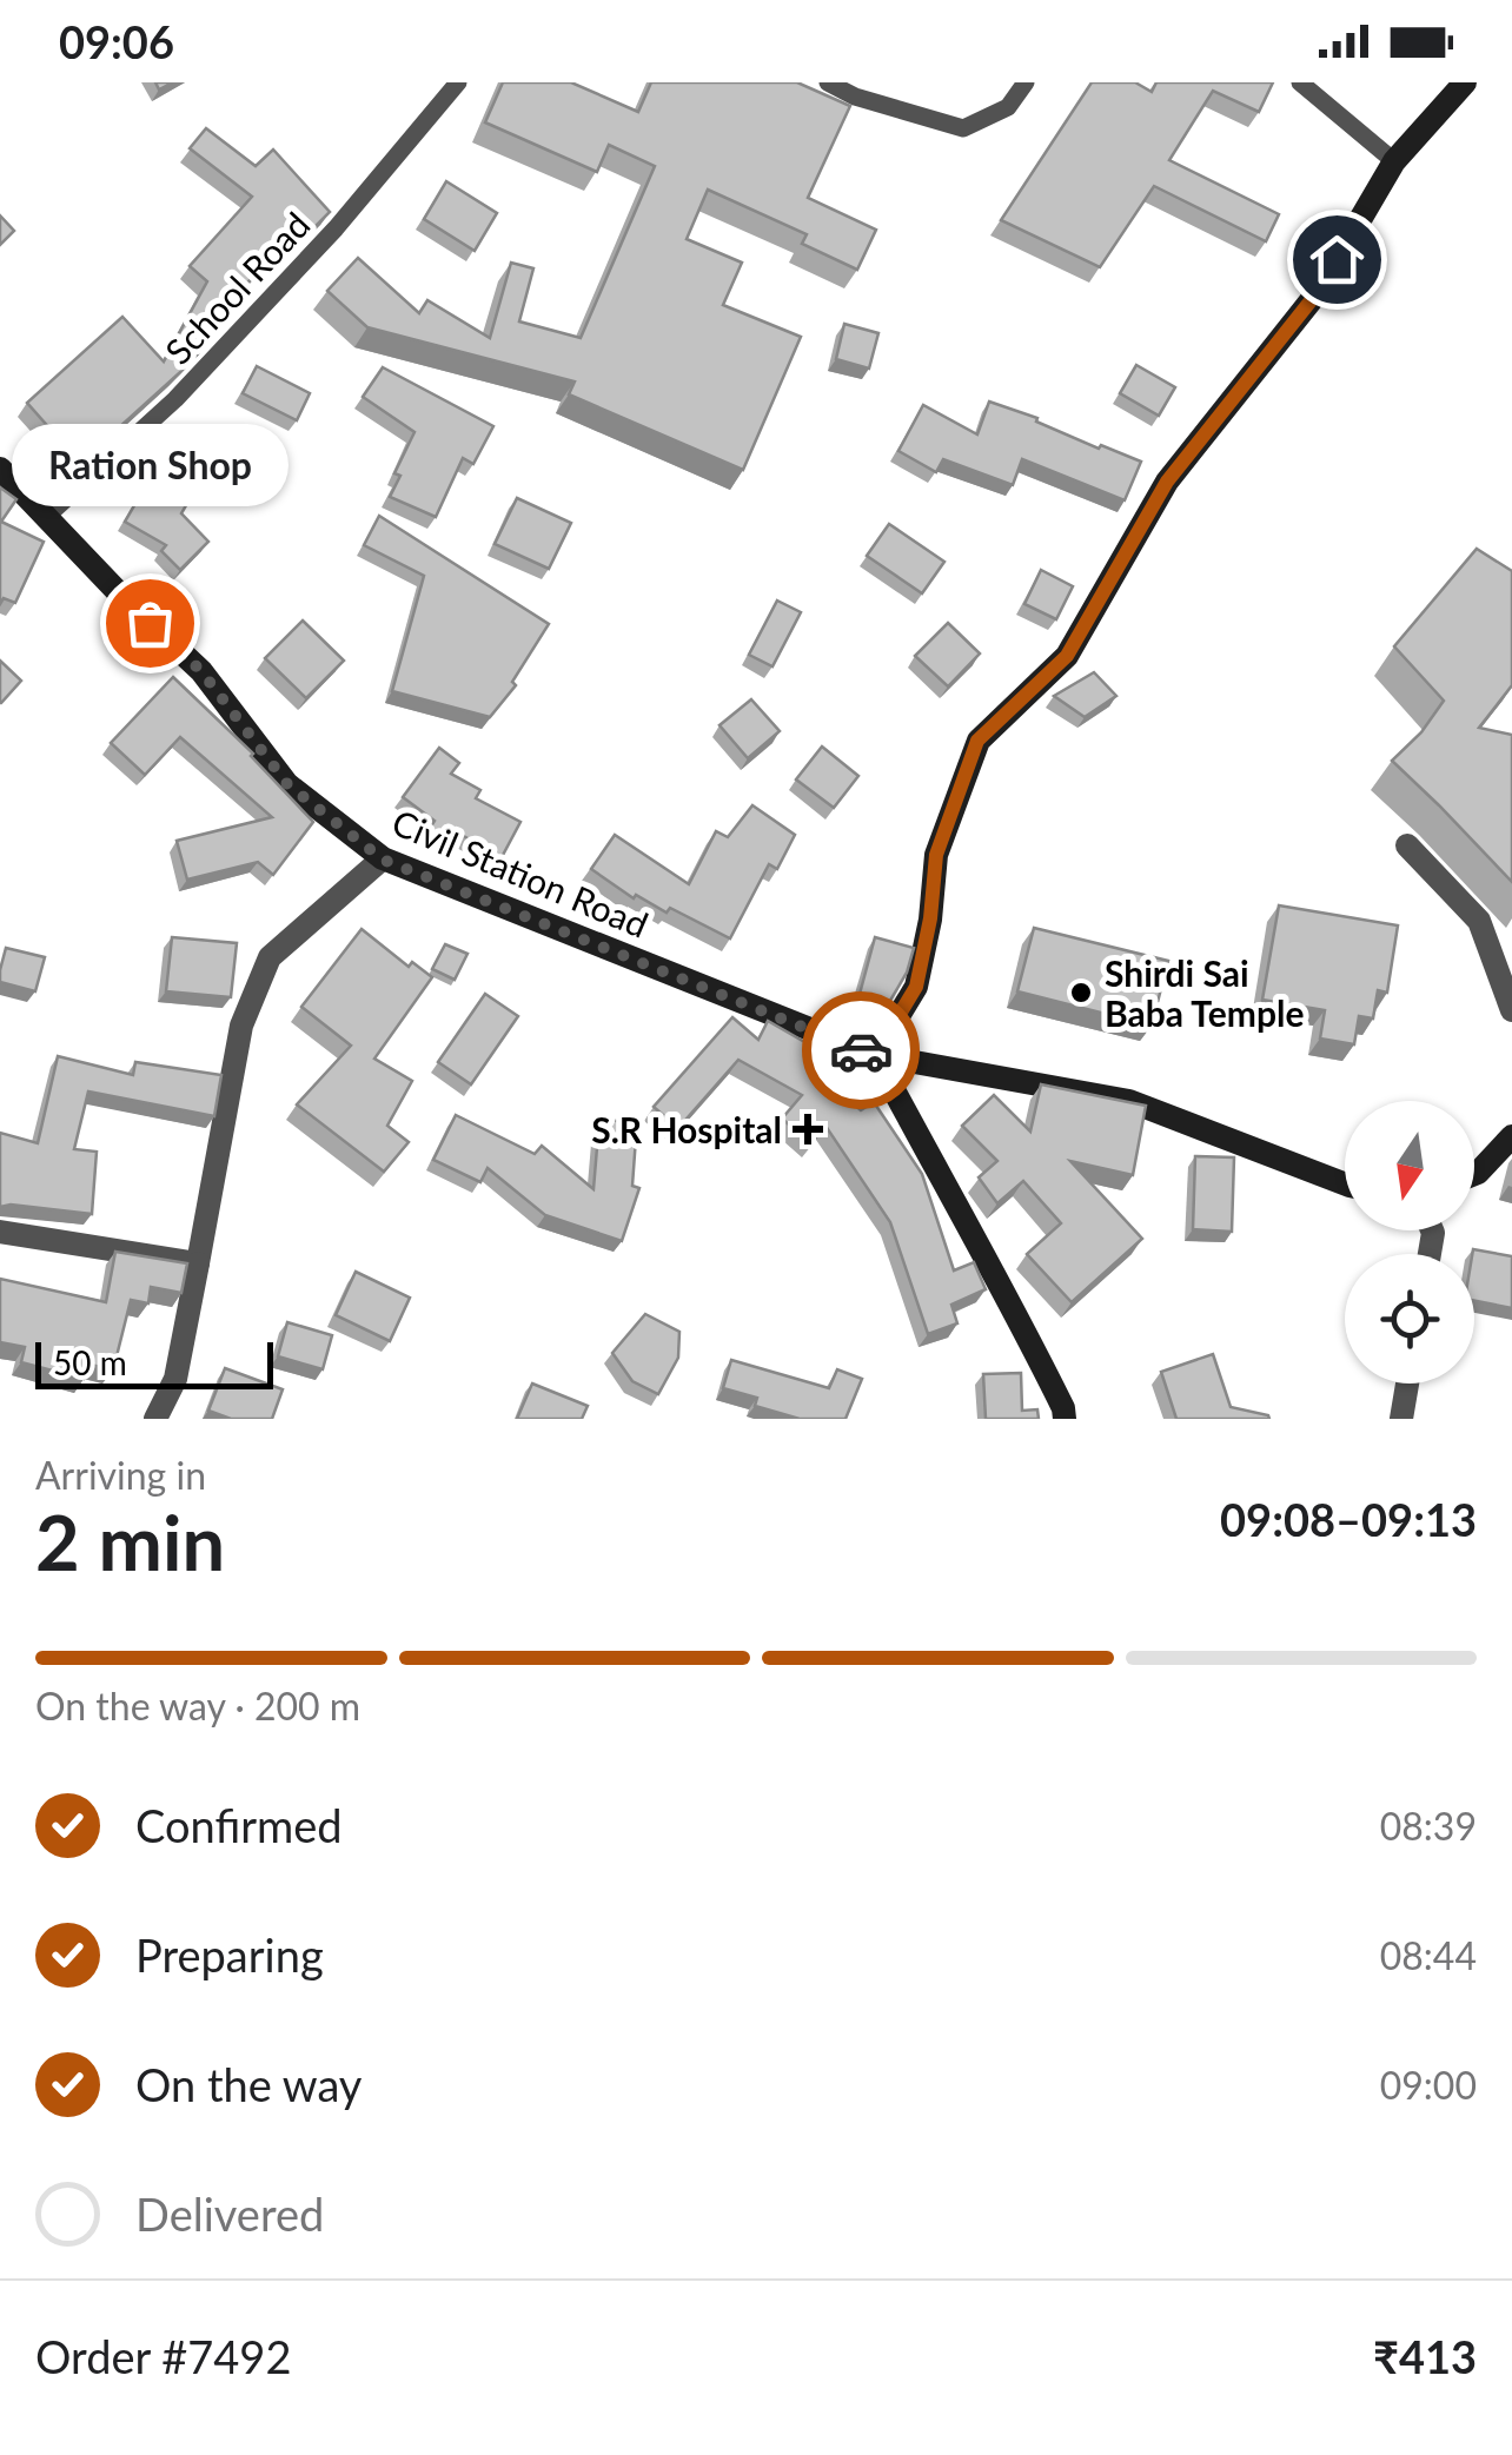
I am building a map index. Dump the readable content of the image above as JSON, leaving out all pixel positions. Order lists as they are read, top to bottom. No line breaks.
{"streets":{"main road":["Civil Station Road"],"lane":["School Road"]},"crossings":[["School Road","Civil Station Road"]],"places":{"other":["Ration Shop","Shirdi Sai Baba Temple"],"health":["S.R Hospital"]},"scale_bar":"50 m","north":"bottom","page":{"status":"09:06","bubble":"Ration Shop","scale":"50 m","heading":["2 min","Arriving in","09:08–09:13"],"panel":["Order #7492","₹413"],"bar":"On the way · 200 m","list":[["Confirmed","08:39"],["Preparing","08:44"],["On the way","09:00"],"Delivered"]}}
